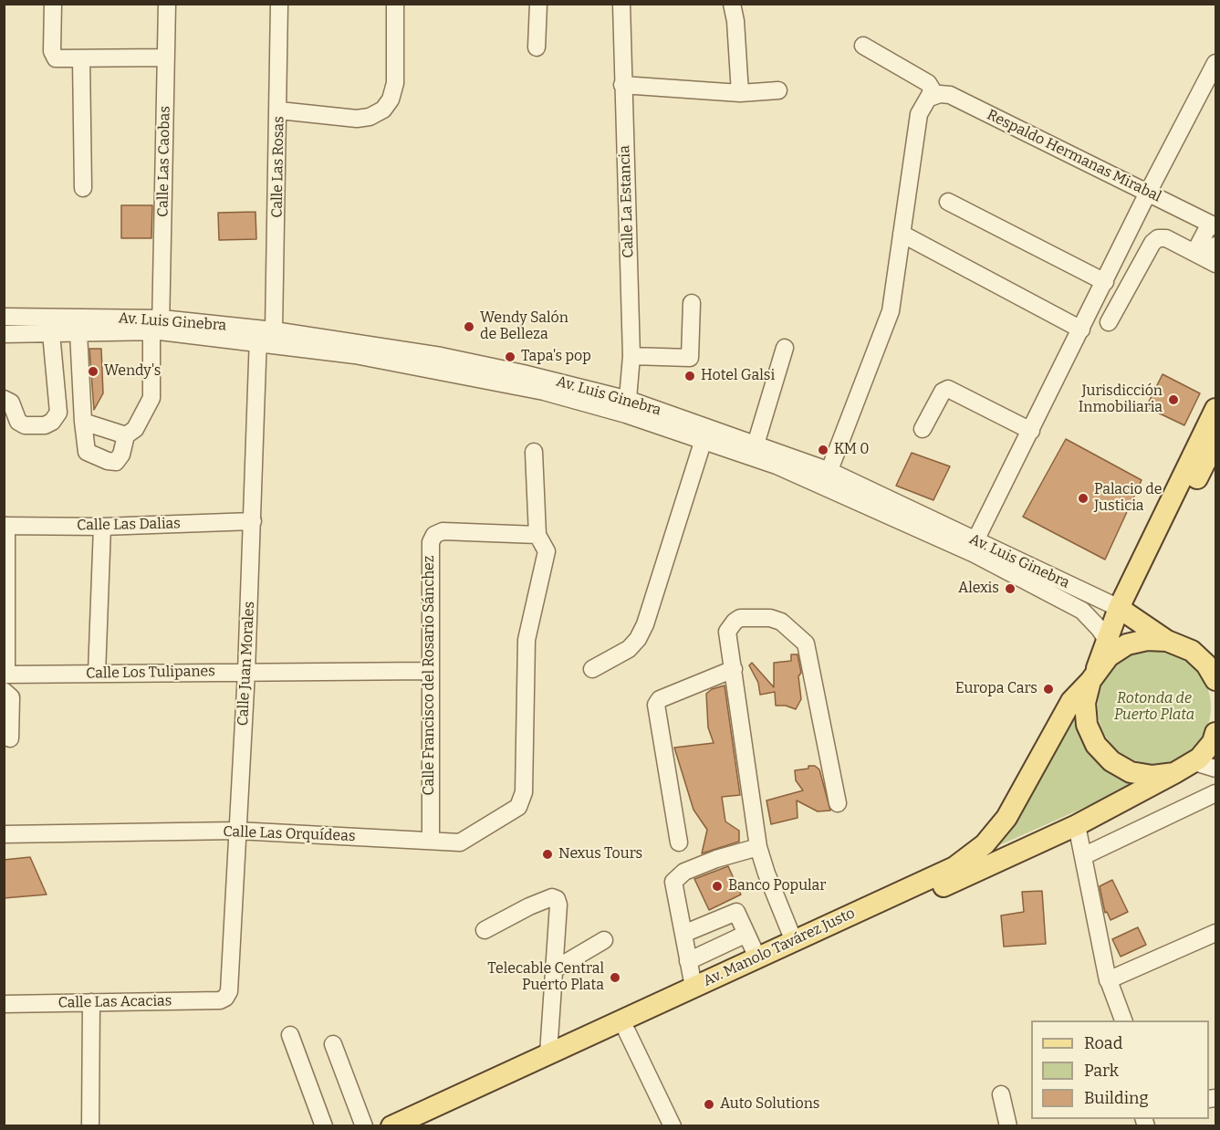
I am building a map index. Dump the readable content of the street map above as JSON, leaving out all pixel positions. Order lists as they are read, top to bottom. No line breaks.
{"streets":{"main road":["Av. Luis Ginebra","Av. Manolo Tavárez Justo"],"street":["Respaldo Hermanas Mirabal","Calle Las Caobas","Calle Las Rosas","Calle La Estancia","Calle Las Dalias","Calle Juan Morales","Calle Los Tulipanes","Calle Francisco del Rosario Sánchez","Calle Las Orquídeas","Calle Las Acacias"]},"crossings":[["Calle Las Caobas","Av. Luis Ginebra"],["Calle Las Rosas","Av. Luis Ginebra"],["Calle Las Rosas","Calle Juan Morales"],["Calle La Estancia","Av. Luis Ginebra"],["Av. Luis Ginebra","Calle Juan Morales"],["Calle Las Dalias","Calle Juan Morales"],["Calle Juan Morales","Calle Los Tulipanes"],["Calle Juan Morales","Calle Las Orquídeas"],["Calle Juan Morales","Calle Las Acacias"],["Calle Los Tulipanes","Calle Francisco del Rosario Sánchez"],["Calle Francisco del Rosario Sánchez","Calle Las Orquídeas"]],"parks":["Rotonda de Puerto Plata"],"places":["Wendy Salón de Belleza","Tapa's pop","Wendy's","Hotel Galsi","Jurisdicción Inmobiliaria","KM 0","Palacio de Justicia","Alexis","Europa Cars","Nexus Tours","Banco Popular","Telecable Central Puerto Plata","Auto Solutions"],"legend":["Road","Park","Building"]}
